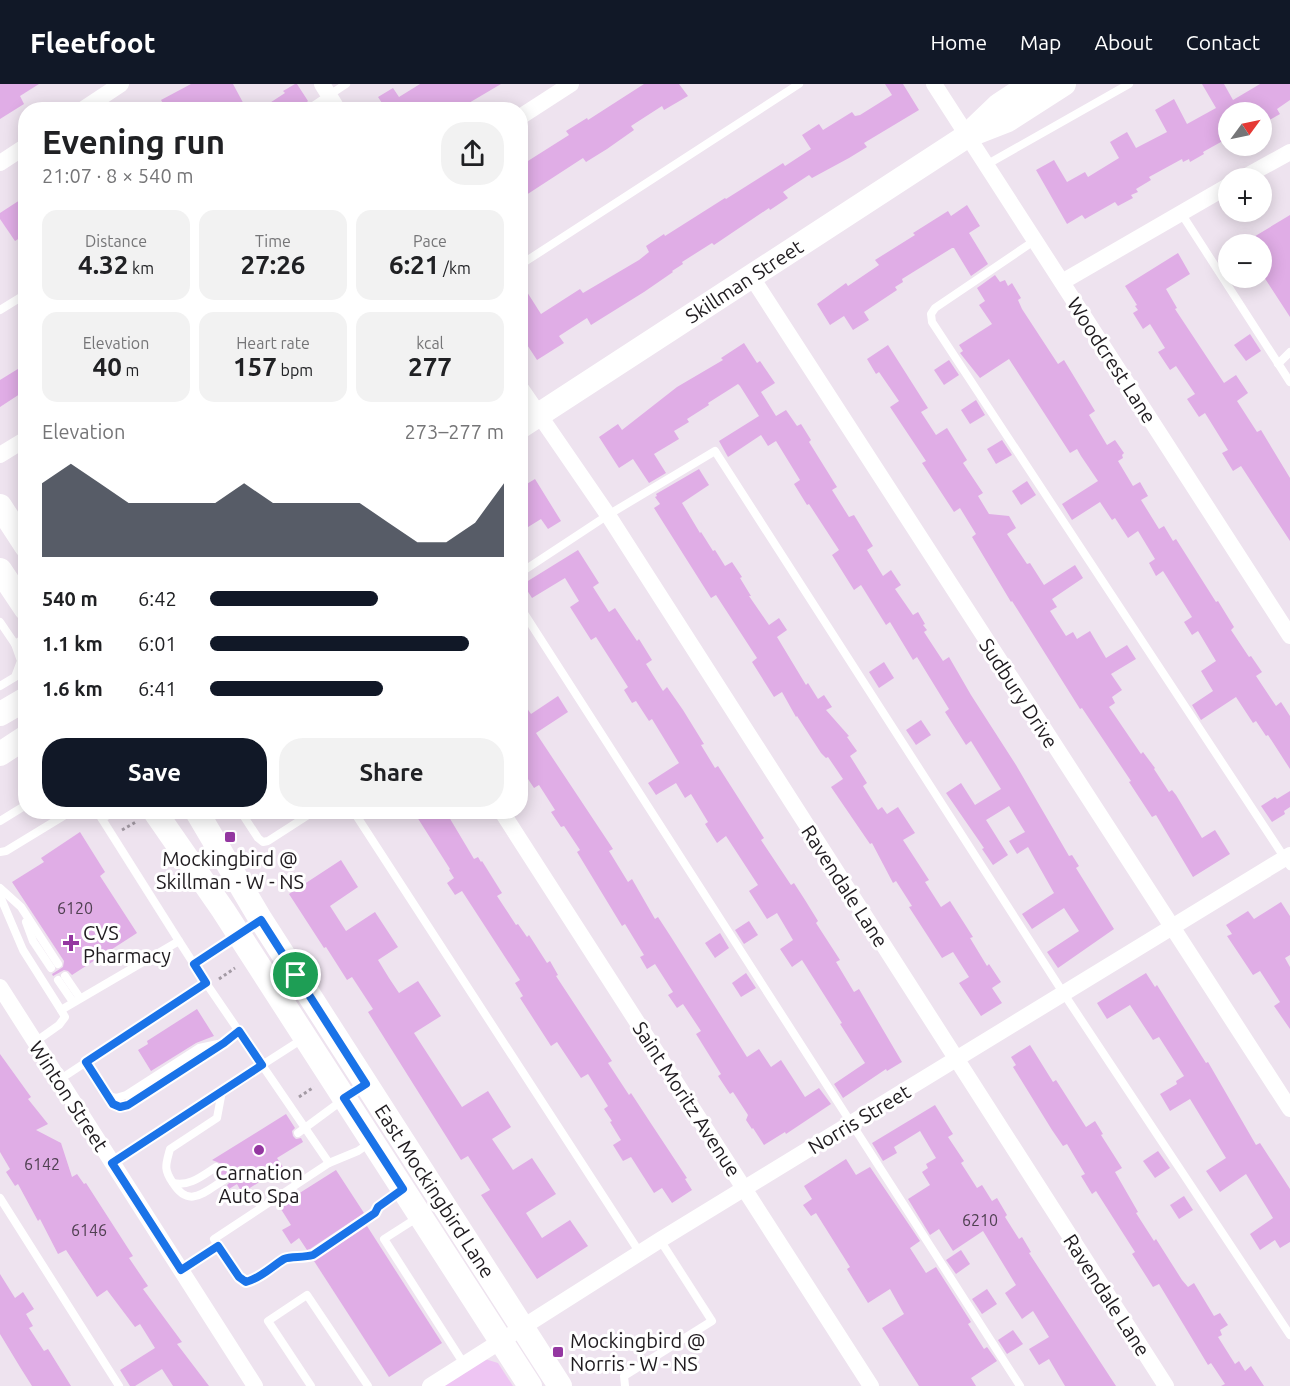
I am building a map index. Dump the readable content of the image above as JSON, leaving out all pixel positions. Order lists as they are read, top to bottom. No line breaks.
{"streets":{"main road":["Skillman Street","East Mockingbird Lane"],"street":["Woodcrest Lane","Sudbury Drive","Ravendale Lane","Winton Street","Saint Moritz Avenue","Norris Street"]},"crossings":[["Skillman Street","Woodcrest Lane"],["Skillman Street","Sudbury Drive"],["Skillman Street","Ravendale Lane"],["Sudbury Drive","Norris Street"],["Ravendale Lane","Norris Street"],["Saint Moritz Avenue","Norris Street"],["Norris Street","East Mockingbird Lane"]],"places":{"transit":["Mockingbird @ Skillman - W - NS","Mockingbird @ Norris - W - NS"],"health":["CVS Pharmacy"],"other":["Carnation Auto Spa"]},"house_numbers":["6120","6142","6210","6146"],"north":"top right","page":{"header":"Fleetfoot","nav":["Home","Map","About","Contact"],"map_buttons":["+","−"],"heading":["Evening run","21:07 · 8 × 540 m"],"stats":[["Distance","4.32 km"],["Time","27:26"],["Pace","6:21 /km"],["Elevation","40 m"],["Heart rate","157 bpm"],["kcal","277"]],"chart":["Elevation","273–277 m"],"list":[{"name":"540 m","note":"6:42"},{"name":"1.1 km","note":"6:01"},{"name":"1.6 km","note":"6:41"}],"buttons":["Save","Share"]}}
